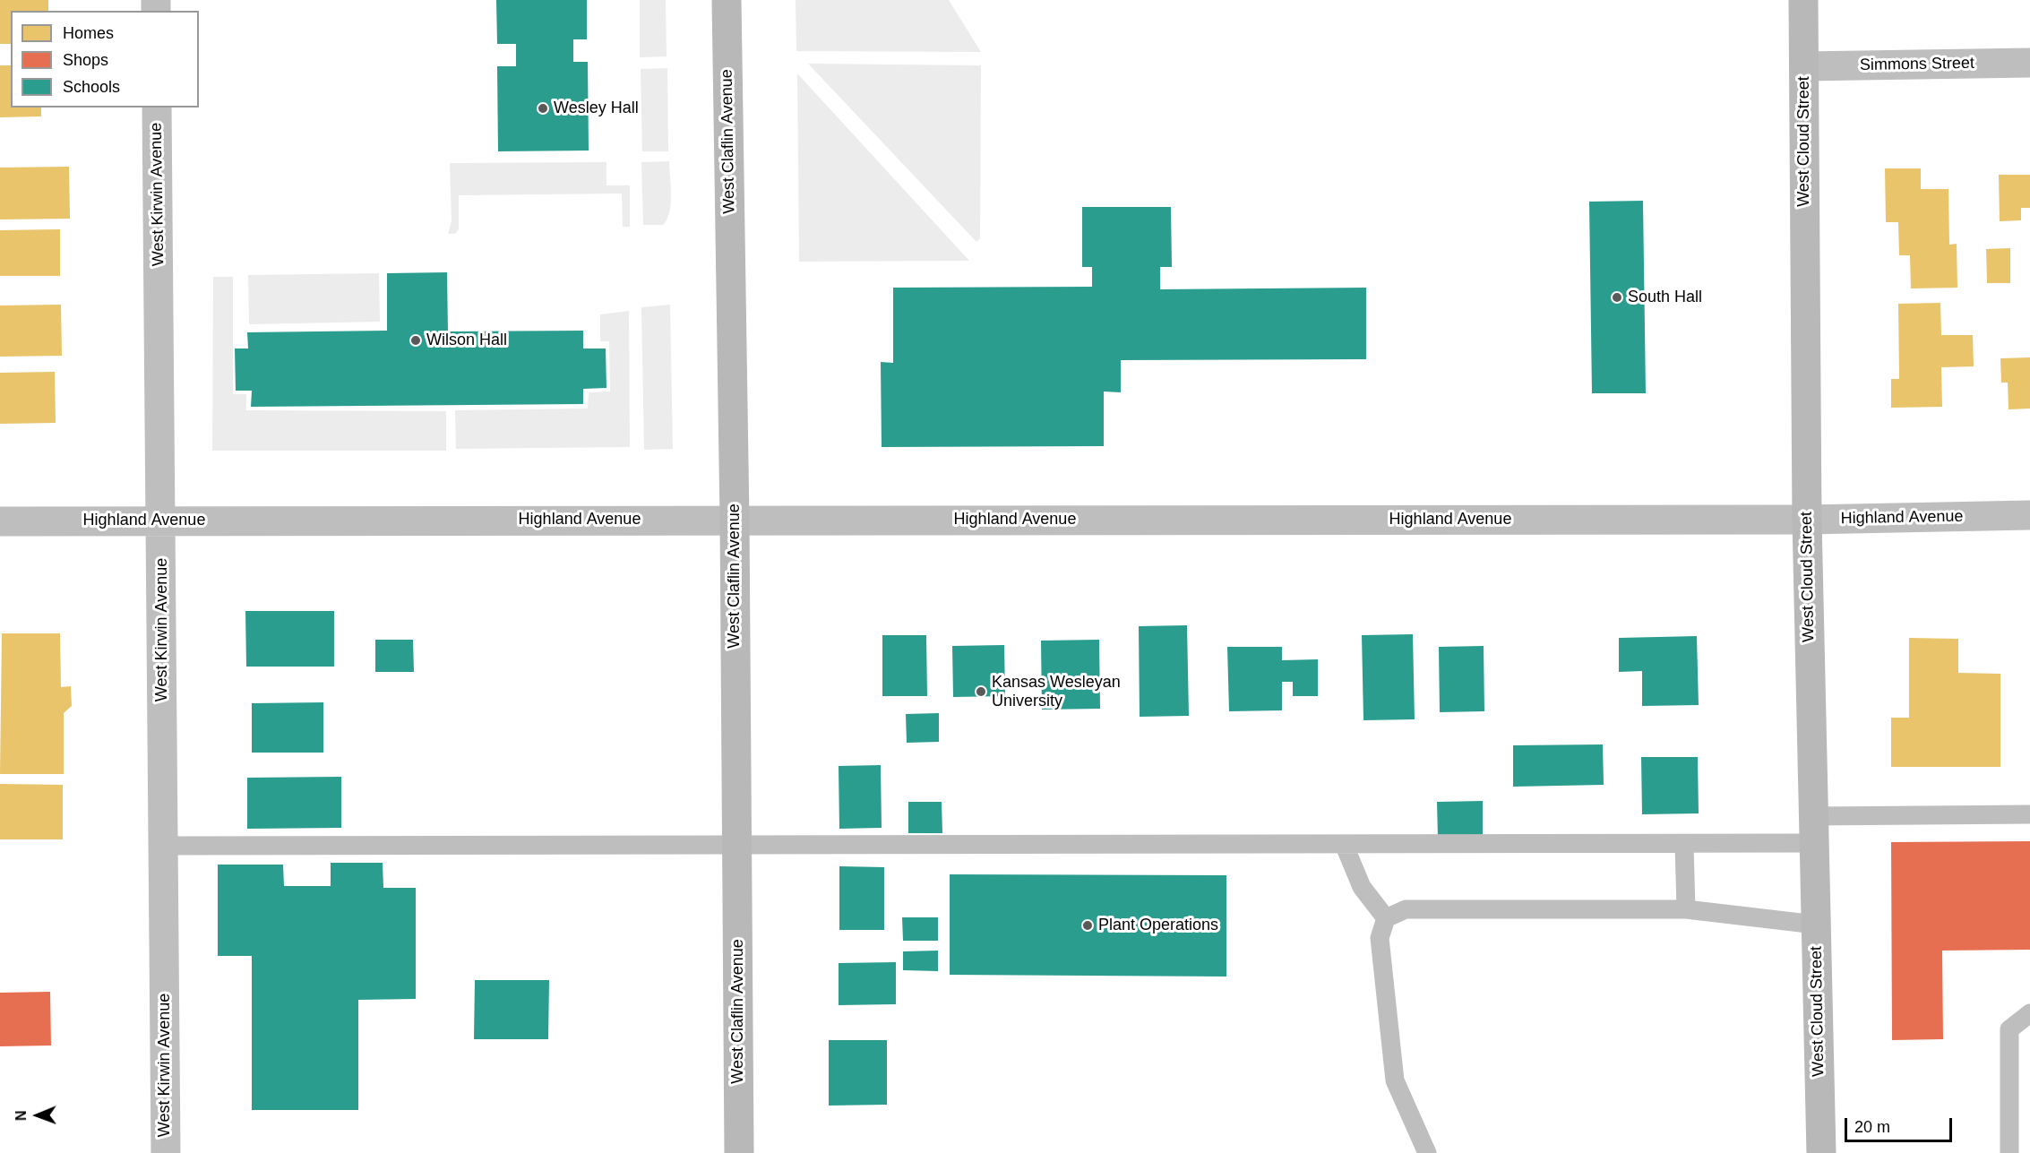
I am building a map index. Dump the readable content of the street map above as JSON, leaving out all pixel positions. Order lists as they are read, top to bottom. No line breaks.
{"streets":{"main road":["West Claflin Avenue","West Cloud Street"],"street":["Simmons Street","West Kirwin Avenue","Highland Avenue"]},"crossings":[["Simmons Street","West Cloud Street"],["West Claflin Avenue","Highland Avenue"],["West Cloud Street","Highland Avenue"],["West Kirwin Avenue","Highland Avenue"]],"places":["Wesley Hall","South Hall","Wilson Hall","Kansas Wesleyan University","Plant Operations"],"legend":["Homes","Shops","Schools"],"scale_bar":"20 m","north":"left"}
